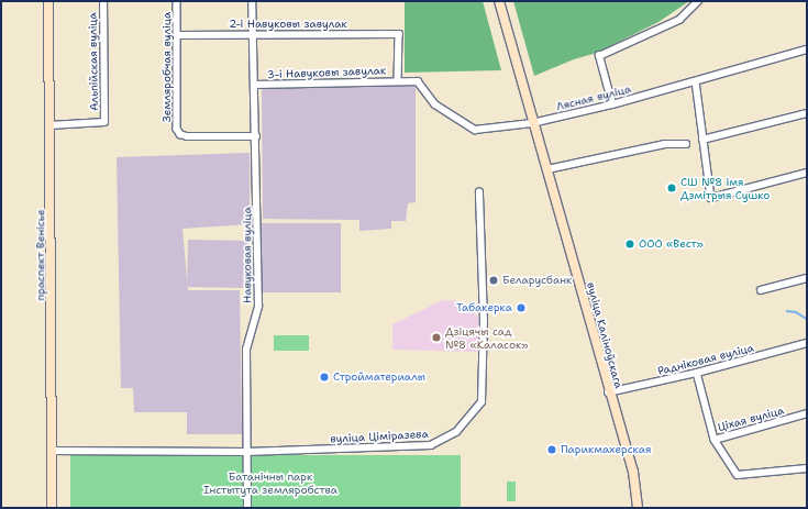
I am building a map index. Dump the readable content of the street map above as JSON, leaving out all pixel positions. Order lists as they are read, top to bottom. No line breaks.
{"streets":{"street":["2-і Навуковы завулак","Альпійская вуліца","Земляробчая вуліца","3-і Навуковы завулак","Лясная вуліца","праспект Венісье","Навуковая вуліца","вуліца Каліноўскага","Радніковая вуліца","Ціхая вуліца","вуліца Ціміразева"]},"crossings":[["2-і Навуковы завулак","Земляробчая вуліца"],["2-і Навуковы завулак","3-і Навуковы завулак"],["2-і Навуковы завулак","Лясная вуліца"],["2-і Навуковы завулак","Навуковая вуліца"],["Альпійская вуліца","праспект Венісье"],["Земляробчая вуліца","Навуковая вуліца"],["3-і Навуковы завулак","Лясная вуліца"],["3-і Навуковы завулак","Навуковая вуліца"],["Лясная вуліца","вуліца Каліноўскага"],["праспект Венісье","вуліца Ціміразева"],["Навуковая вуліца","вуліца Ціміразева"],["вуліца Каліноўскага","Радніковая вуліца"],["Радніковая вуліца","Ціхая вуліца"]],"parks":["Батанічны парк Інстытута земляробства"],"places":["СШ №8 імя Дзмітрыя Сушко","ООО «Вест»","Беларусбанк","Табакерка","Дзіцячы сад №8 «Каласок»","Стройматериалы","Парикмахерская"]}
